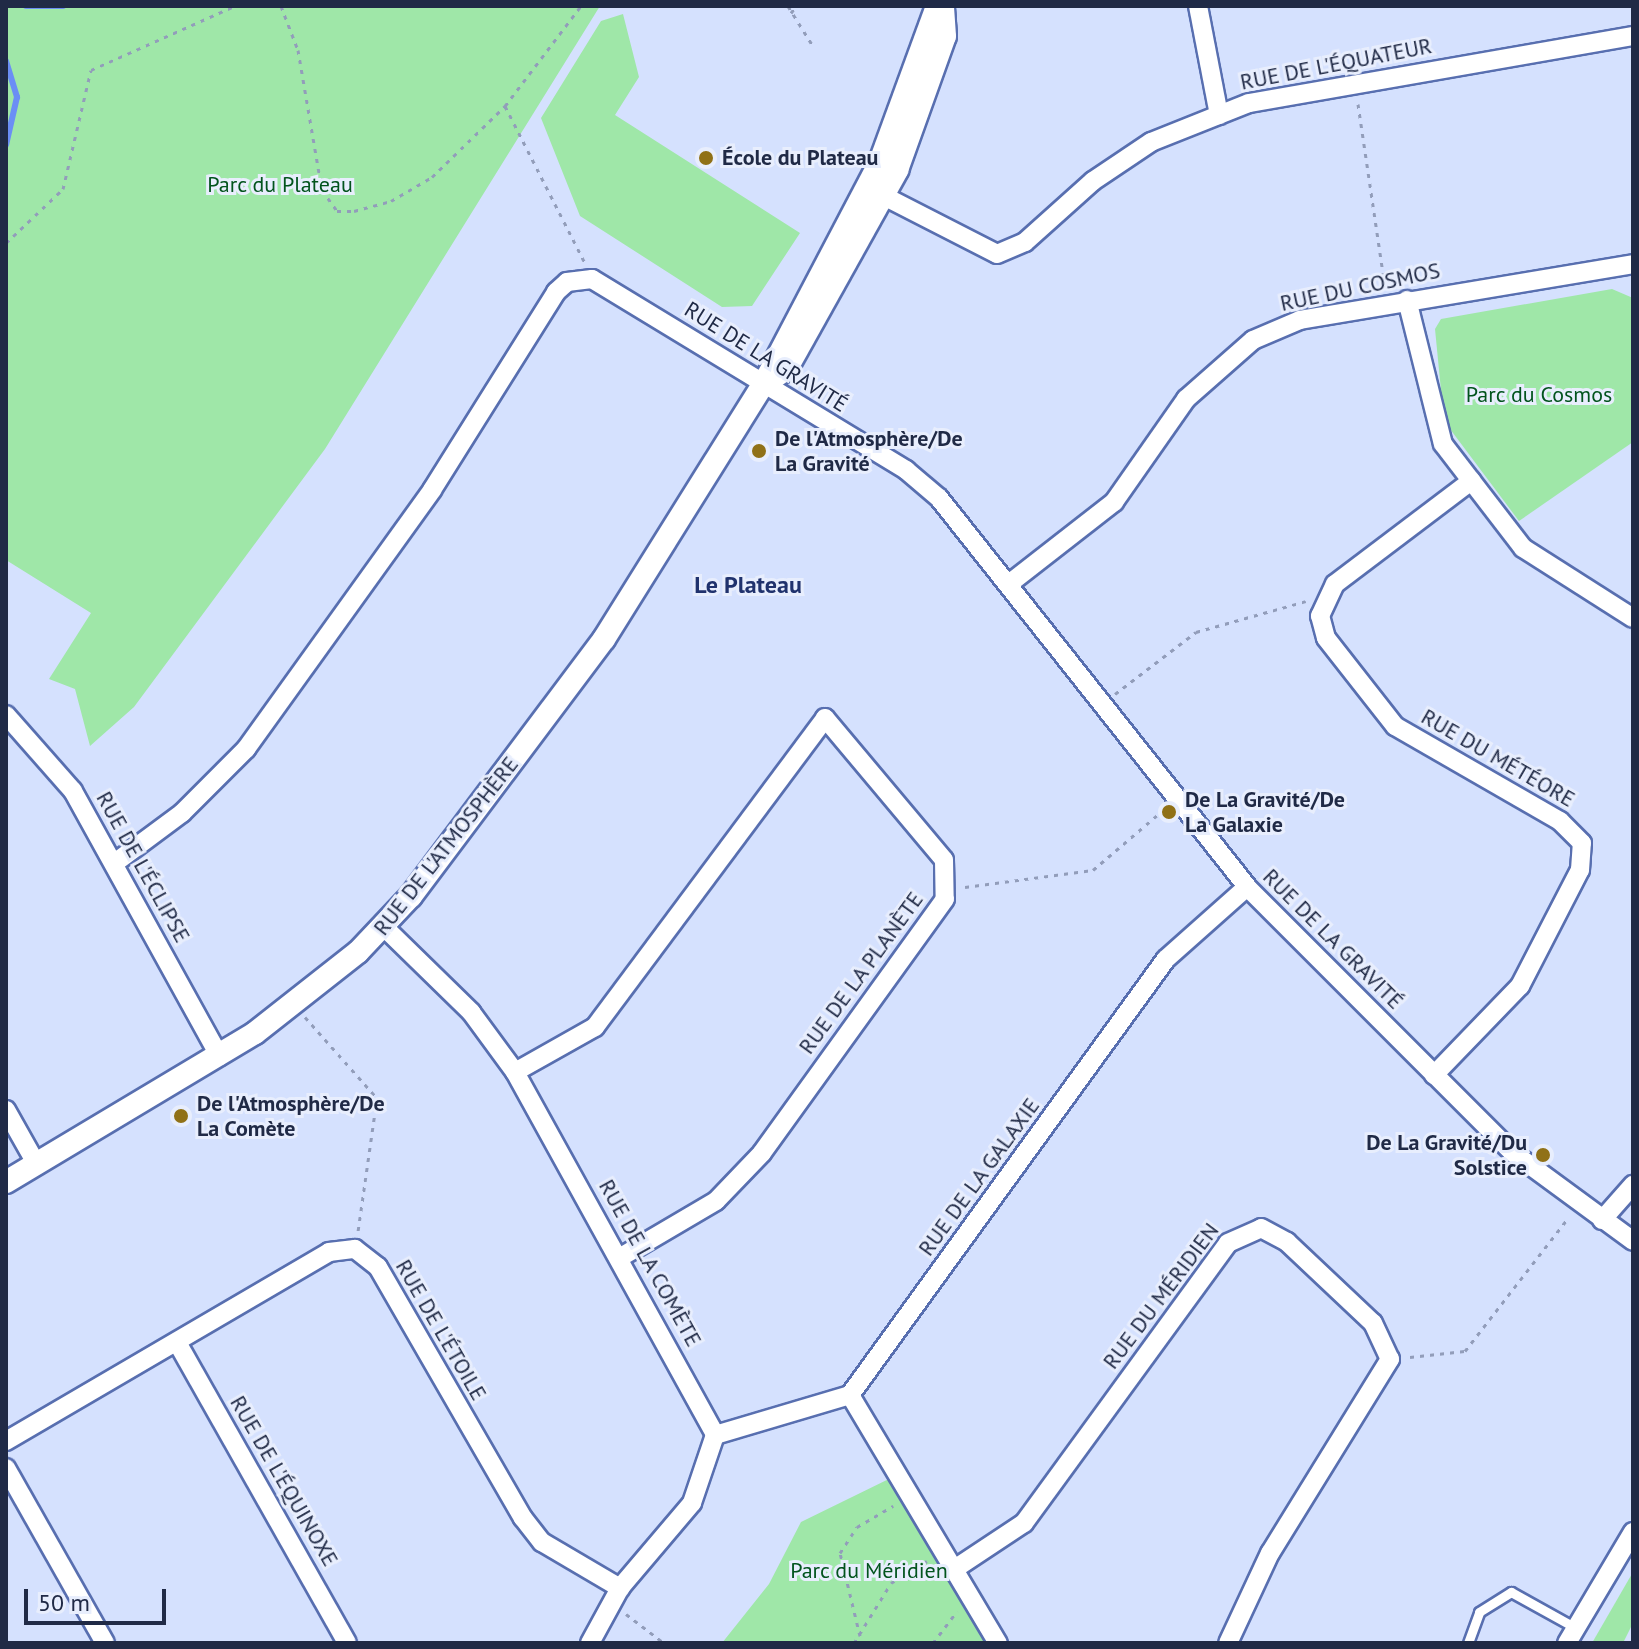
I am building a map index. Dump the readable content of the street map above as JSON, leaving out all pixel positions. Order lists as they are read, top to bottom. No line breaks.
{"streets":{"street":["RUE DE L'ÉQUATEUR","RUE DU COSMOS","RUE DE LA GRAVITÉ","RUE DU MÉTÉORE","RUE DE L'ATMOSPHÈRE","RUE DE L'ÉCLIPSE","RUE DE LA PLANÈTE","RUE DE LA GALAXIE","RUE DE LA COMÈTE","RUE DU MÉRIDIEN","RUE DE L'ÉTOILE","RUE DE L'ÉQUINOXE"]},"crossings":[["RUE DE L'ÉQUATEUR","RUE DE L'ATMOSPHÈRE"],["RUE DU COSMOS","RUE DE LA GRAVITÉ"],["RUE DE LA GRAVITÉ","RUE DU MÉTÉORE"],["RUE DE LA GRAVITÉ","RUE DE L'ATMOSPHÈRE"],["RUE DE LA GRAVITÉ","RUE DE LA GALAXIE"],["RUE DE L'ATMOSPHÈRE","RUE DE L'ÉCLIPSE"],["RUE DE L'ATMOSPHÈRE","RUE DE LA COMÈTE"],["RUE DE LA PLANÈTE","RUE DE LA COMÈTE"]],"districts":["Le Plateau"],"parks":["Parc du Plateau","Parc du Cosmos","Parc du Méridien"],"places":["École du Plateau","De l'Atmosphère/De La Gravité","De La Gravité/De La Galaxie","De l'Atmosphère/De La Comète","De La Gravité/Du Solstice"],"scale_bar":"50 m"}
